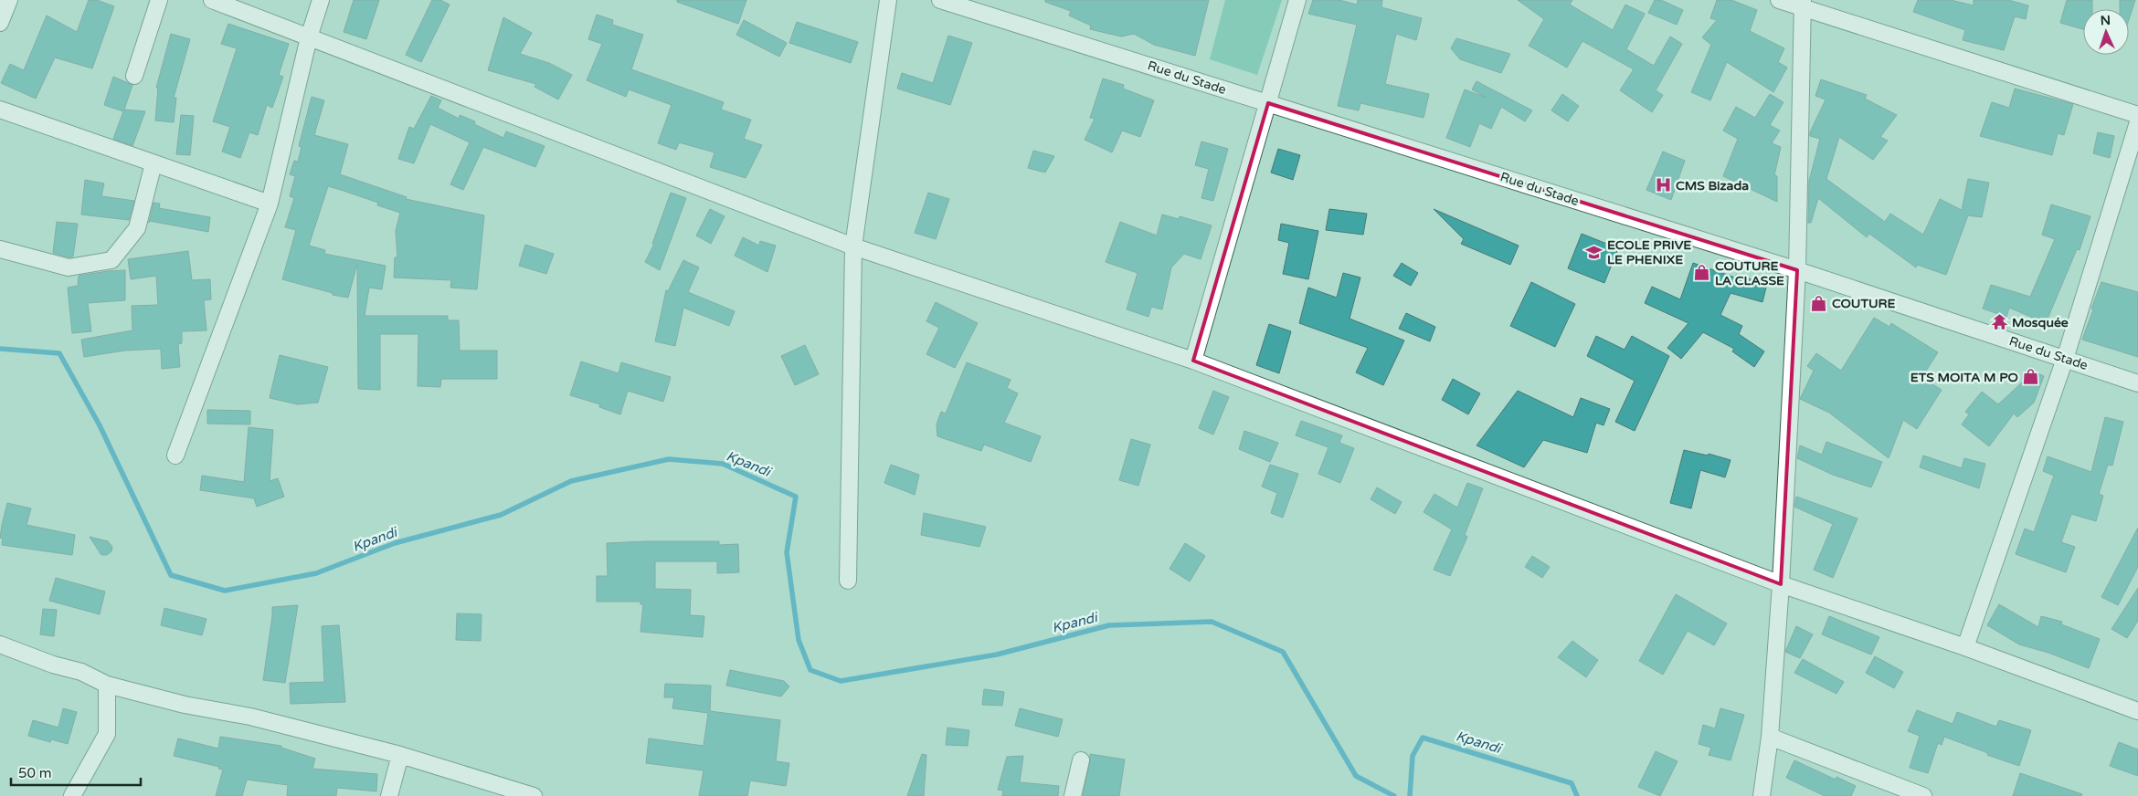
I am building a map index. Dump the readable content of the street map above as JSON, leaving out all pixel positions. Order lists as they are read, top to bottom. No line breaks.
{"streets":{"street":["Rue du Stade"]},"water":["Kpandi"],"places":{"hospital":["CMS Bizada"],"school or university":["ECOLE PRIVE LE PHENIXE"],"shop":["COUTURE LA CLASSE","COUTURE","ETS MOITA M PO"],"temple":["Mosquée"]},"scale_bar":"50 m","north":"top"}
